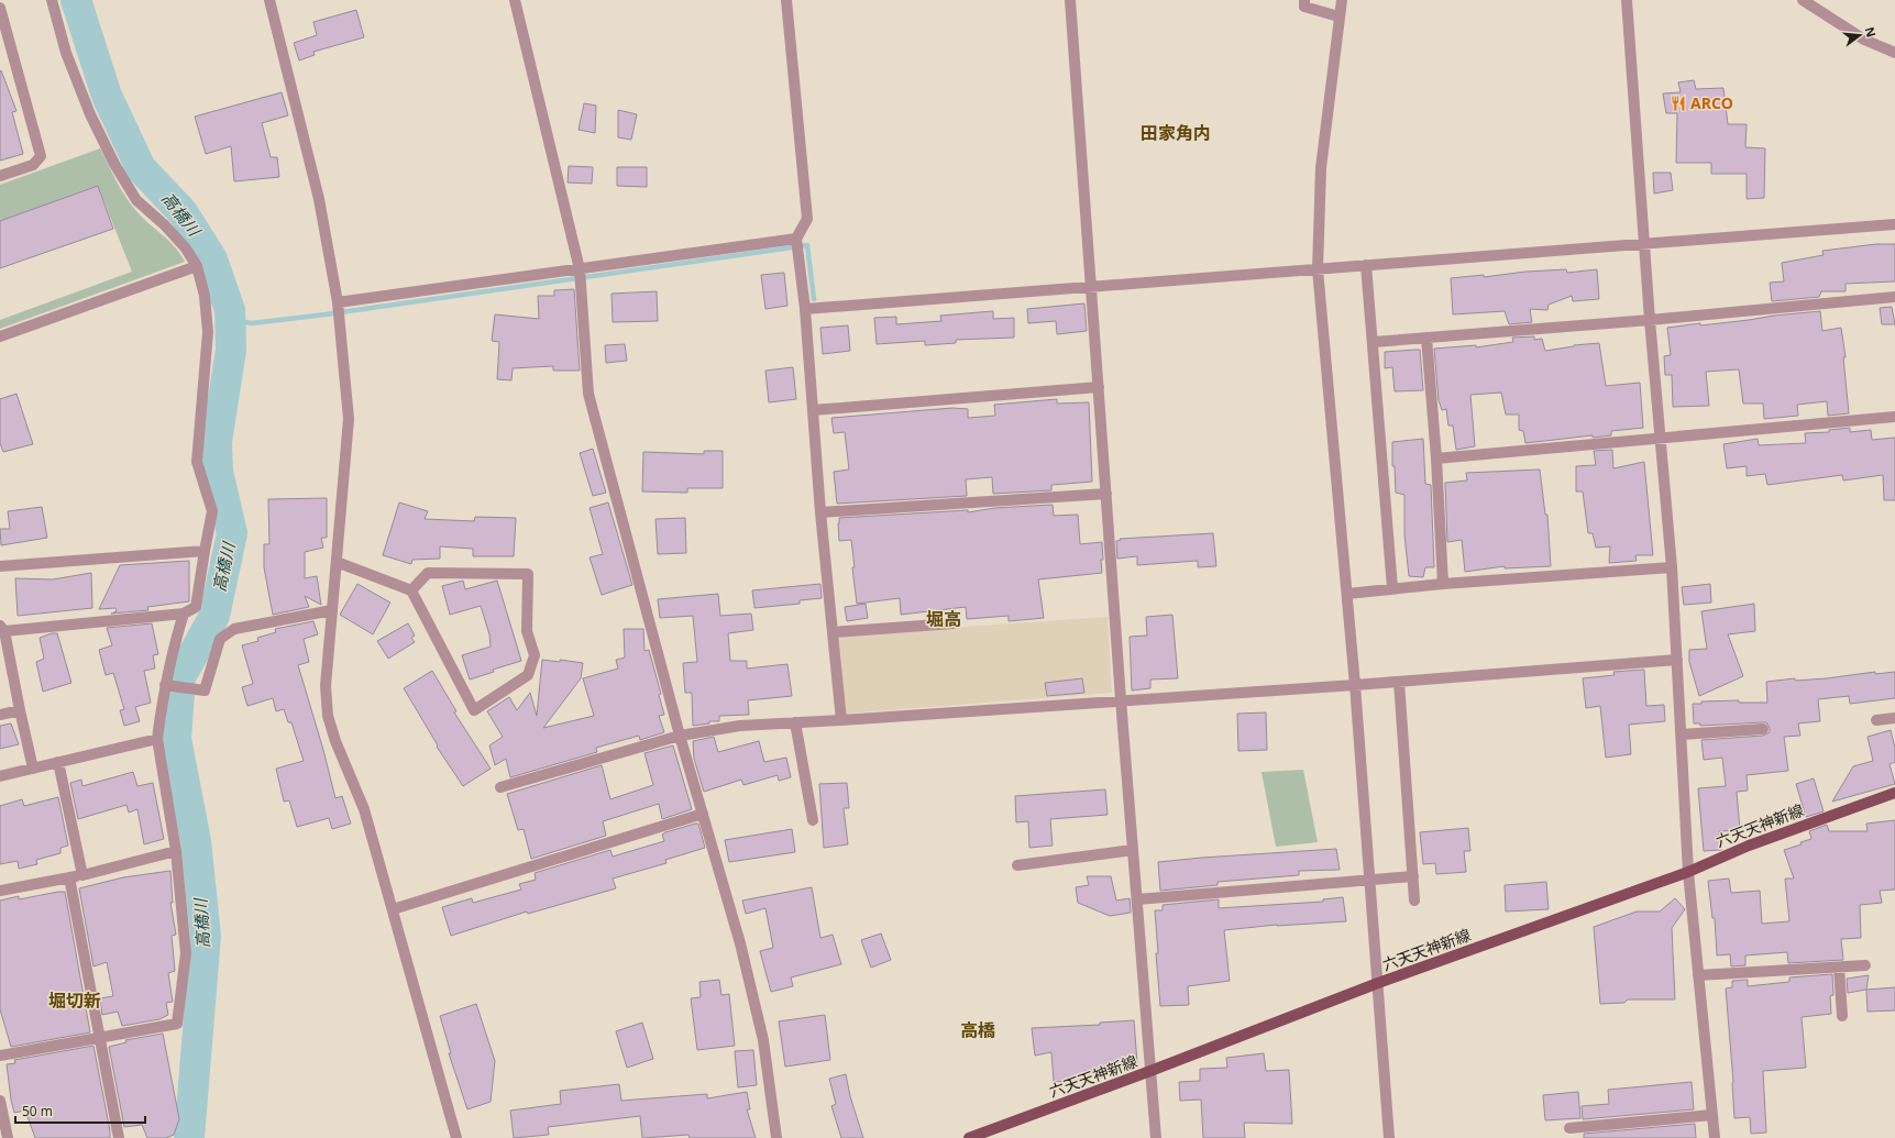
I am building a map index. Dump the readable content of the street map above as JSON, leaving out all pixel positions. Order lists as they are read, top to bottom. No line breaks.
{"streets":{"main road":["六天天神新線"]},"districts":["田家角内","堀高","堀切新","高橋"],"water":["高橋川"],"places":{"restaurant":["ARCO"]},"scale_bar":"50 m","north":"right"}
